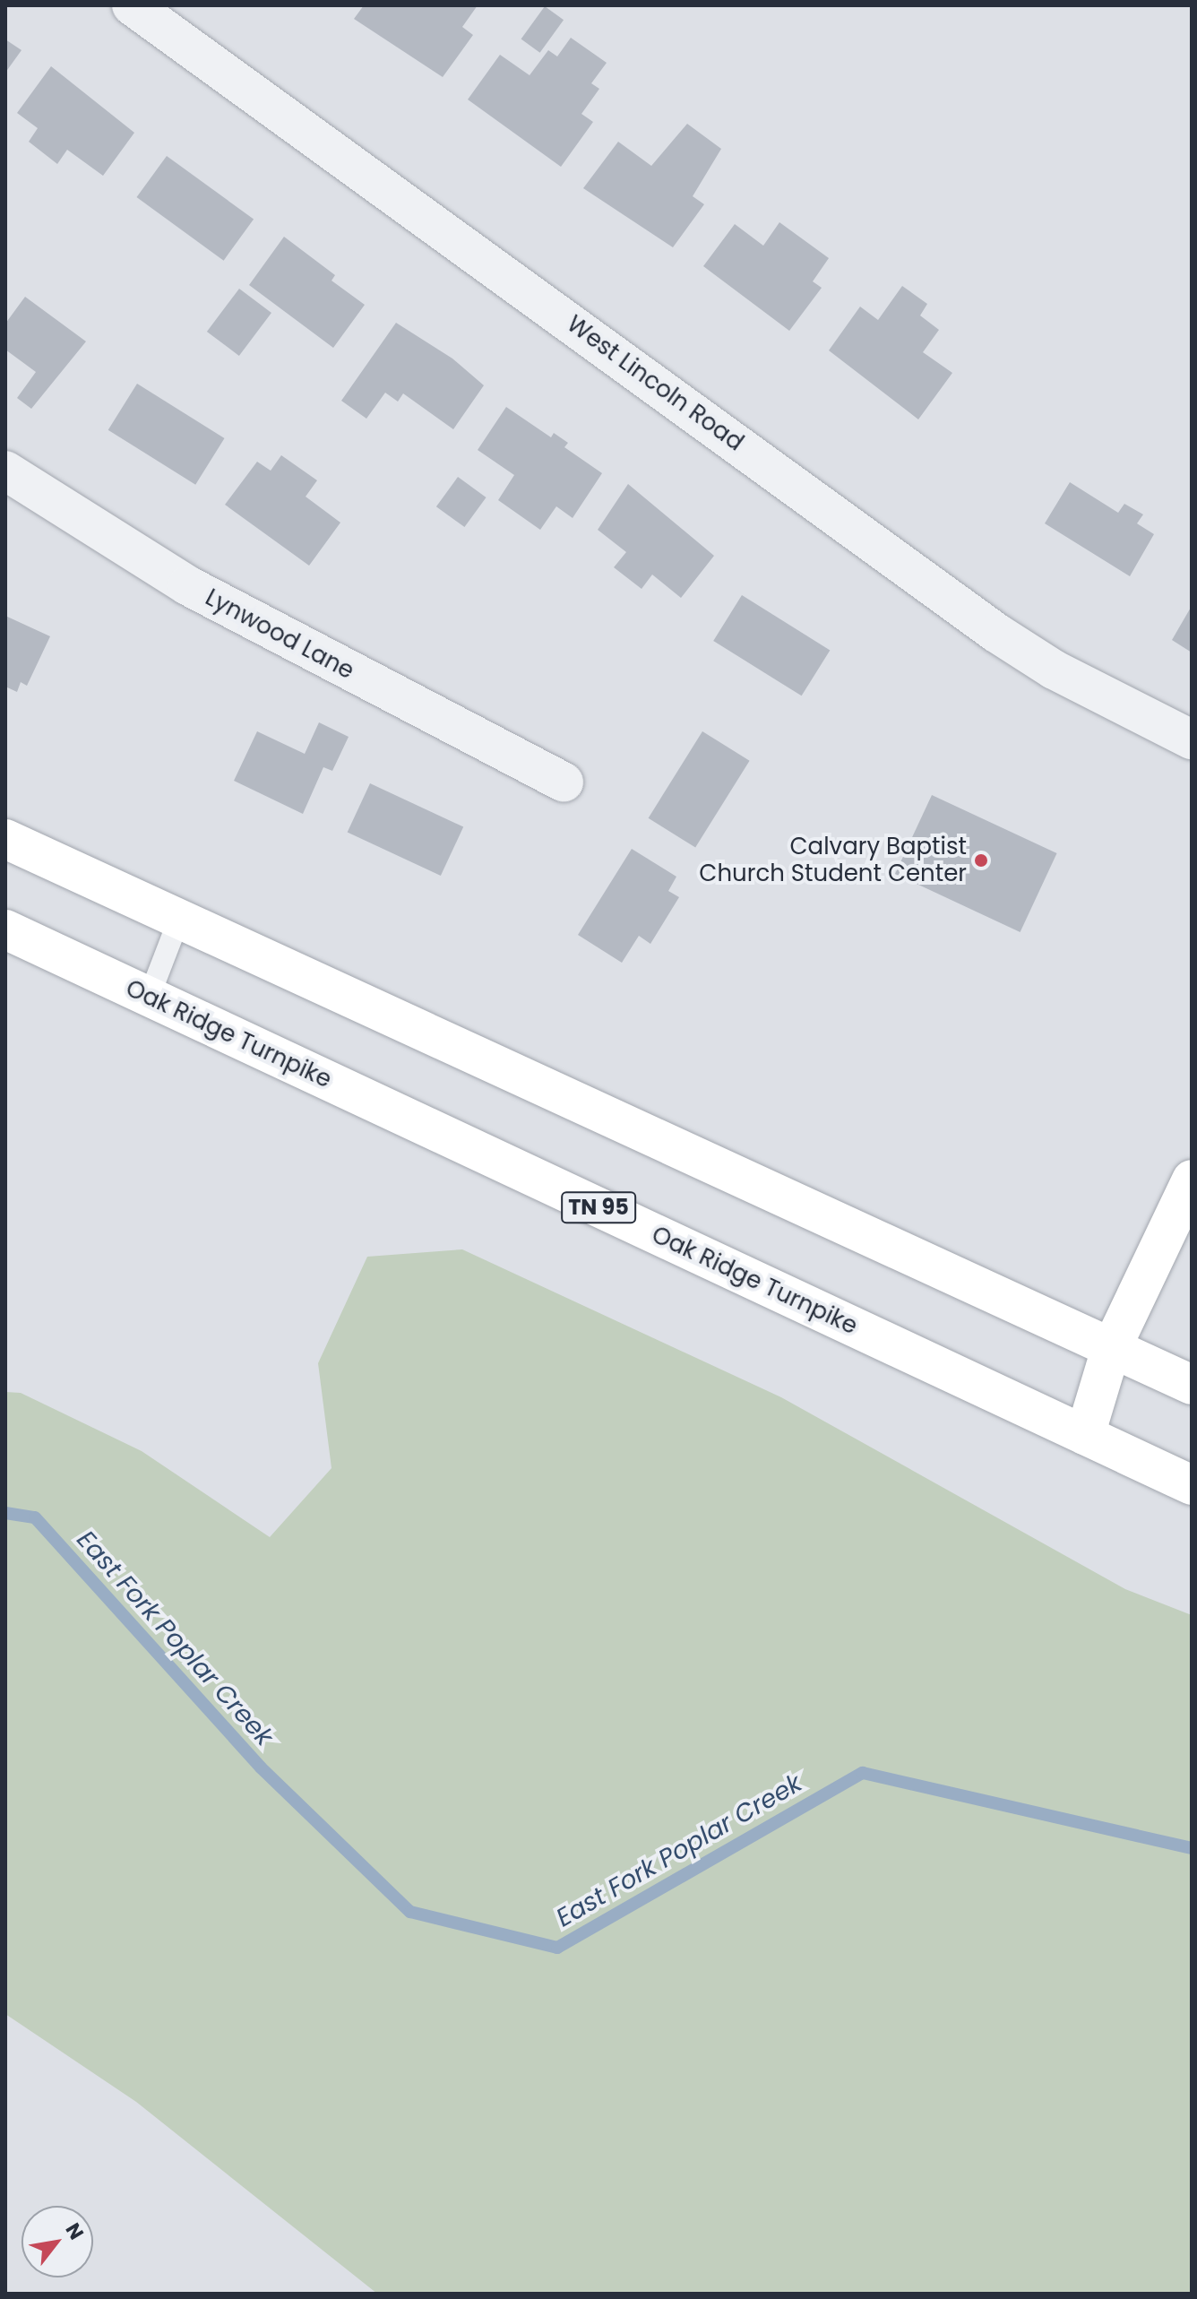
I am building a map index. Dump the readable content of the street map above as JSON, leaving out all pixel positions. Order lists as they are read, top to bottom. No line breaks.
{"streets":{"main road":["Oak Ridge Turnpike","TN 95"],"street":["West Lincoln Road","Lynwood Lane"]},"water":["East Fork Poplar Creek"],"places":["Calvary Baptist Church Student Center"],"north":"top right"}
